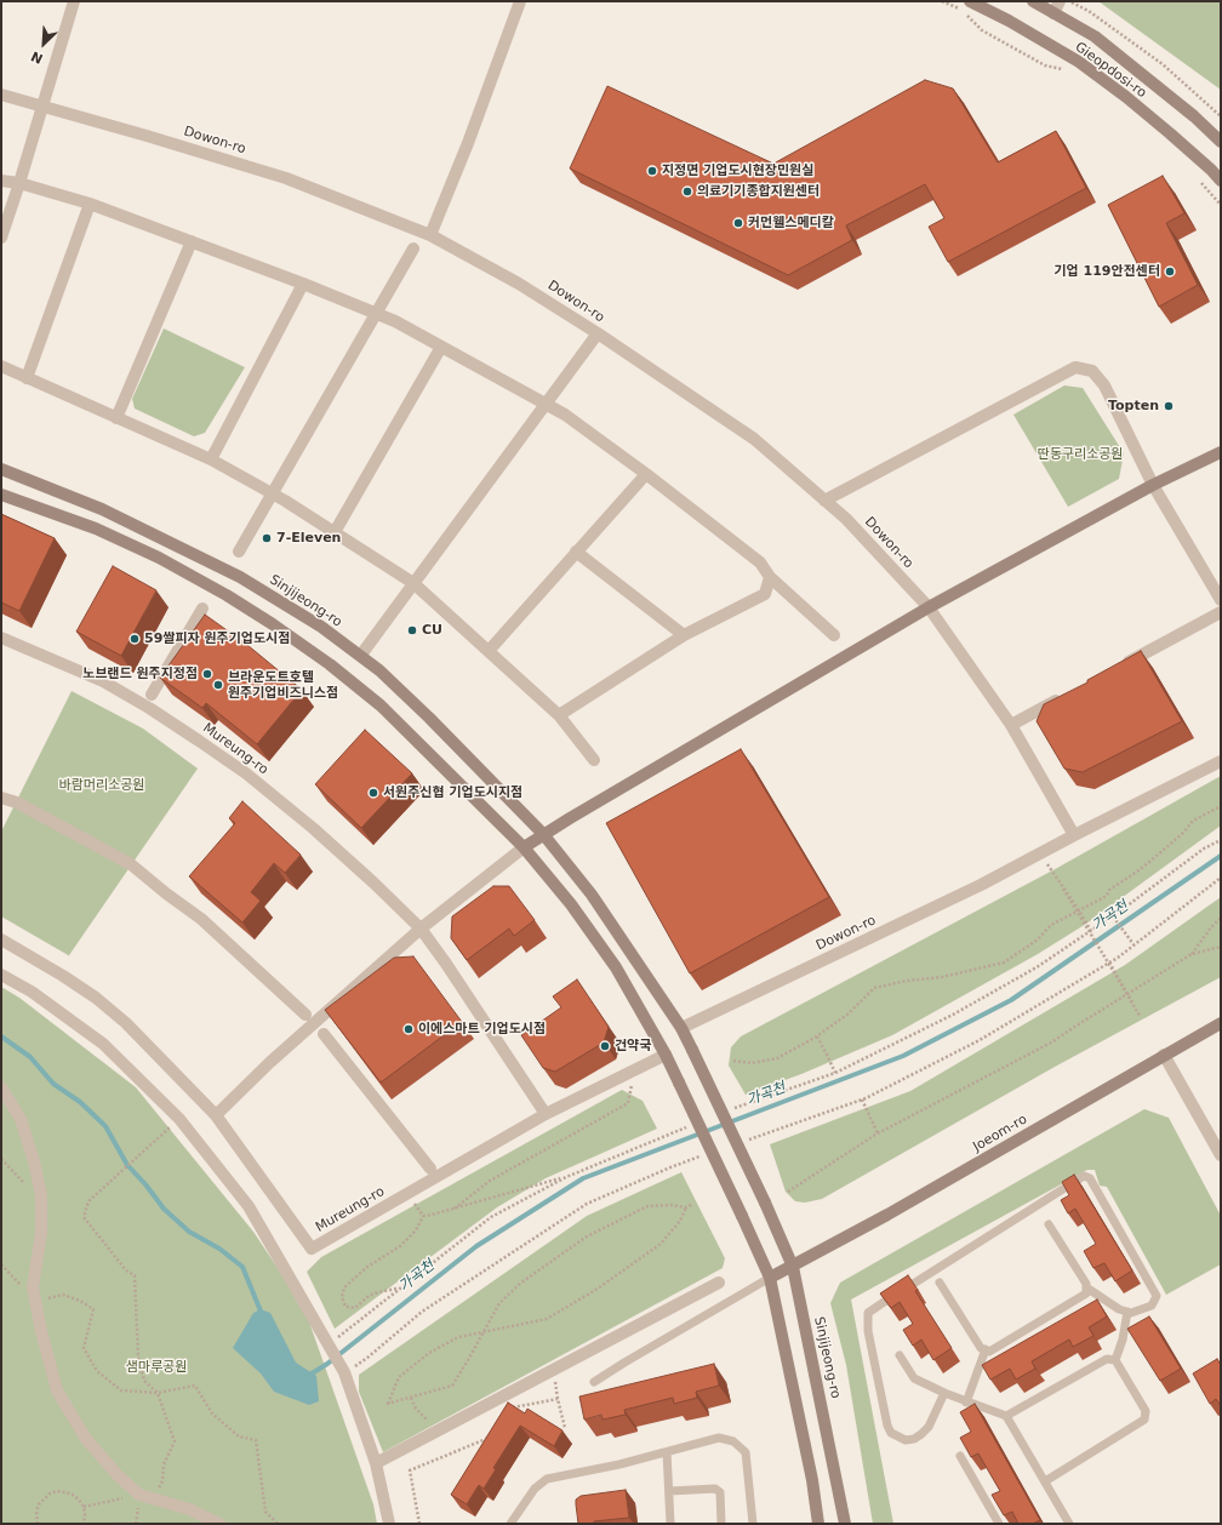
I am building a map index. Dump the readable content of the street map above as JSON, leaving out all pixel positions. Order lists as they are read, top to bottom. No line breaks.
{"streets":{"street":["Gieopdosi-ro","Dowon-ro","Sinjijeong-ro","Mureung-ro","Joeom-ro"]},"crossings":[["Dowon-ro","Sinjijeong-ro"],["Sinjijeong-ro","Joeom-ro"]],"water":["가곡천"],"parks":["딴동구리소공원","바람머리소공원","샘마루공원"],"places":["지정면 기업도시현장민원실","의료기기종합지원센터","커먼웰스메디칼","기업 119안전센터","Topten","7-Eleven","CU","59쌀피자 원주기업도시점","노브랜드 원주지정점","브라운도트호텔 원주기업비즈니스점","서원주신협 기업도시지점","이에스마트 기업도시점","건약국"],"north":"bottom left"}
